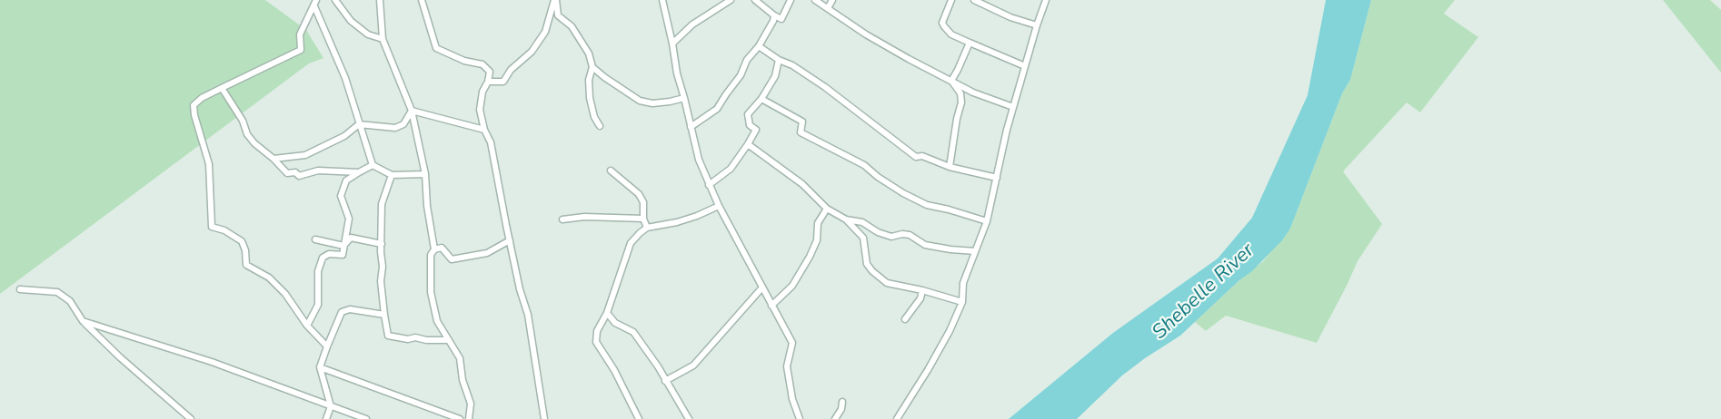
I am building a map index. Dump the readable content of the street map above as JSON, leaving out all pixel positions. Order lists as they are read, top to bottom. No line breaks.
{"water":["Shebelle River"]}
